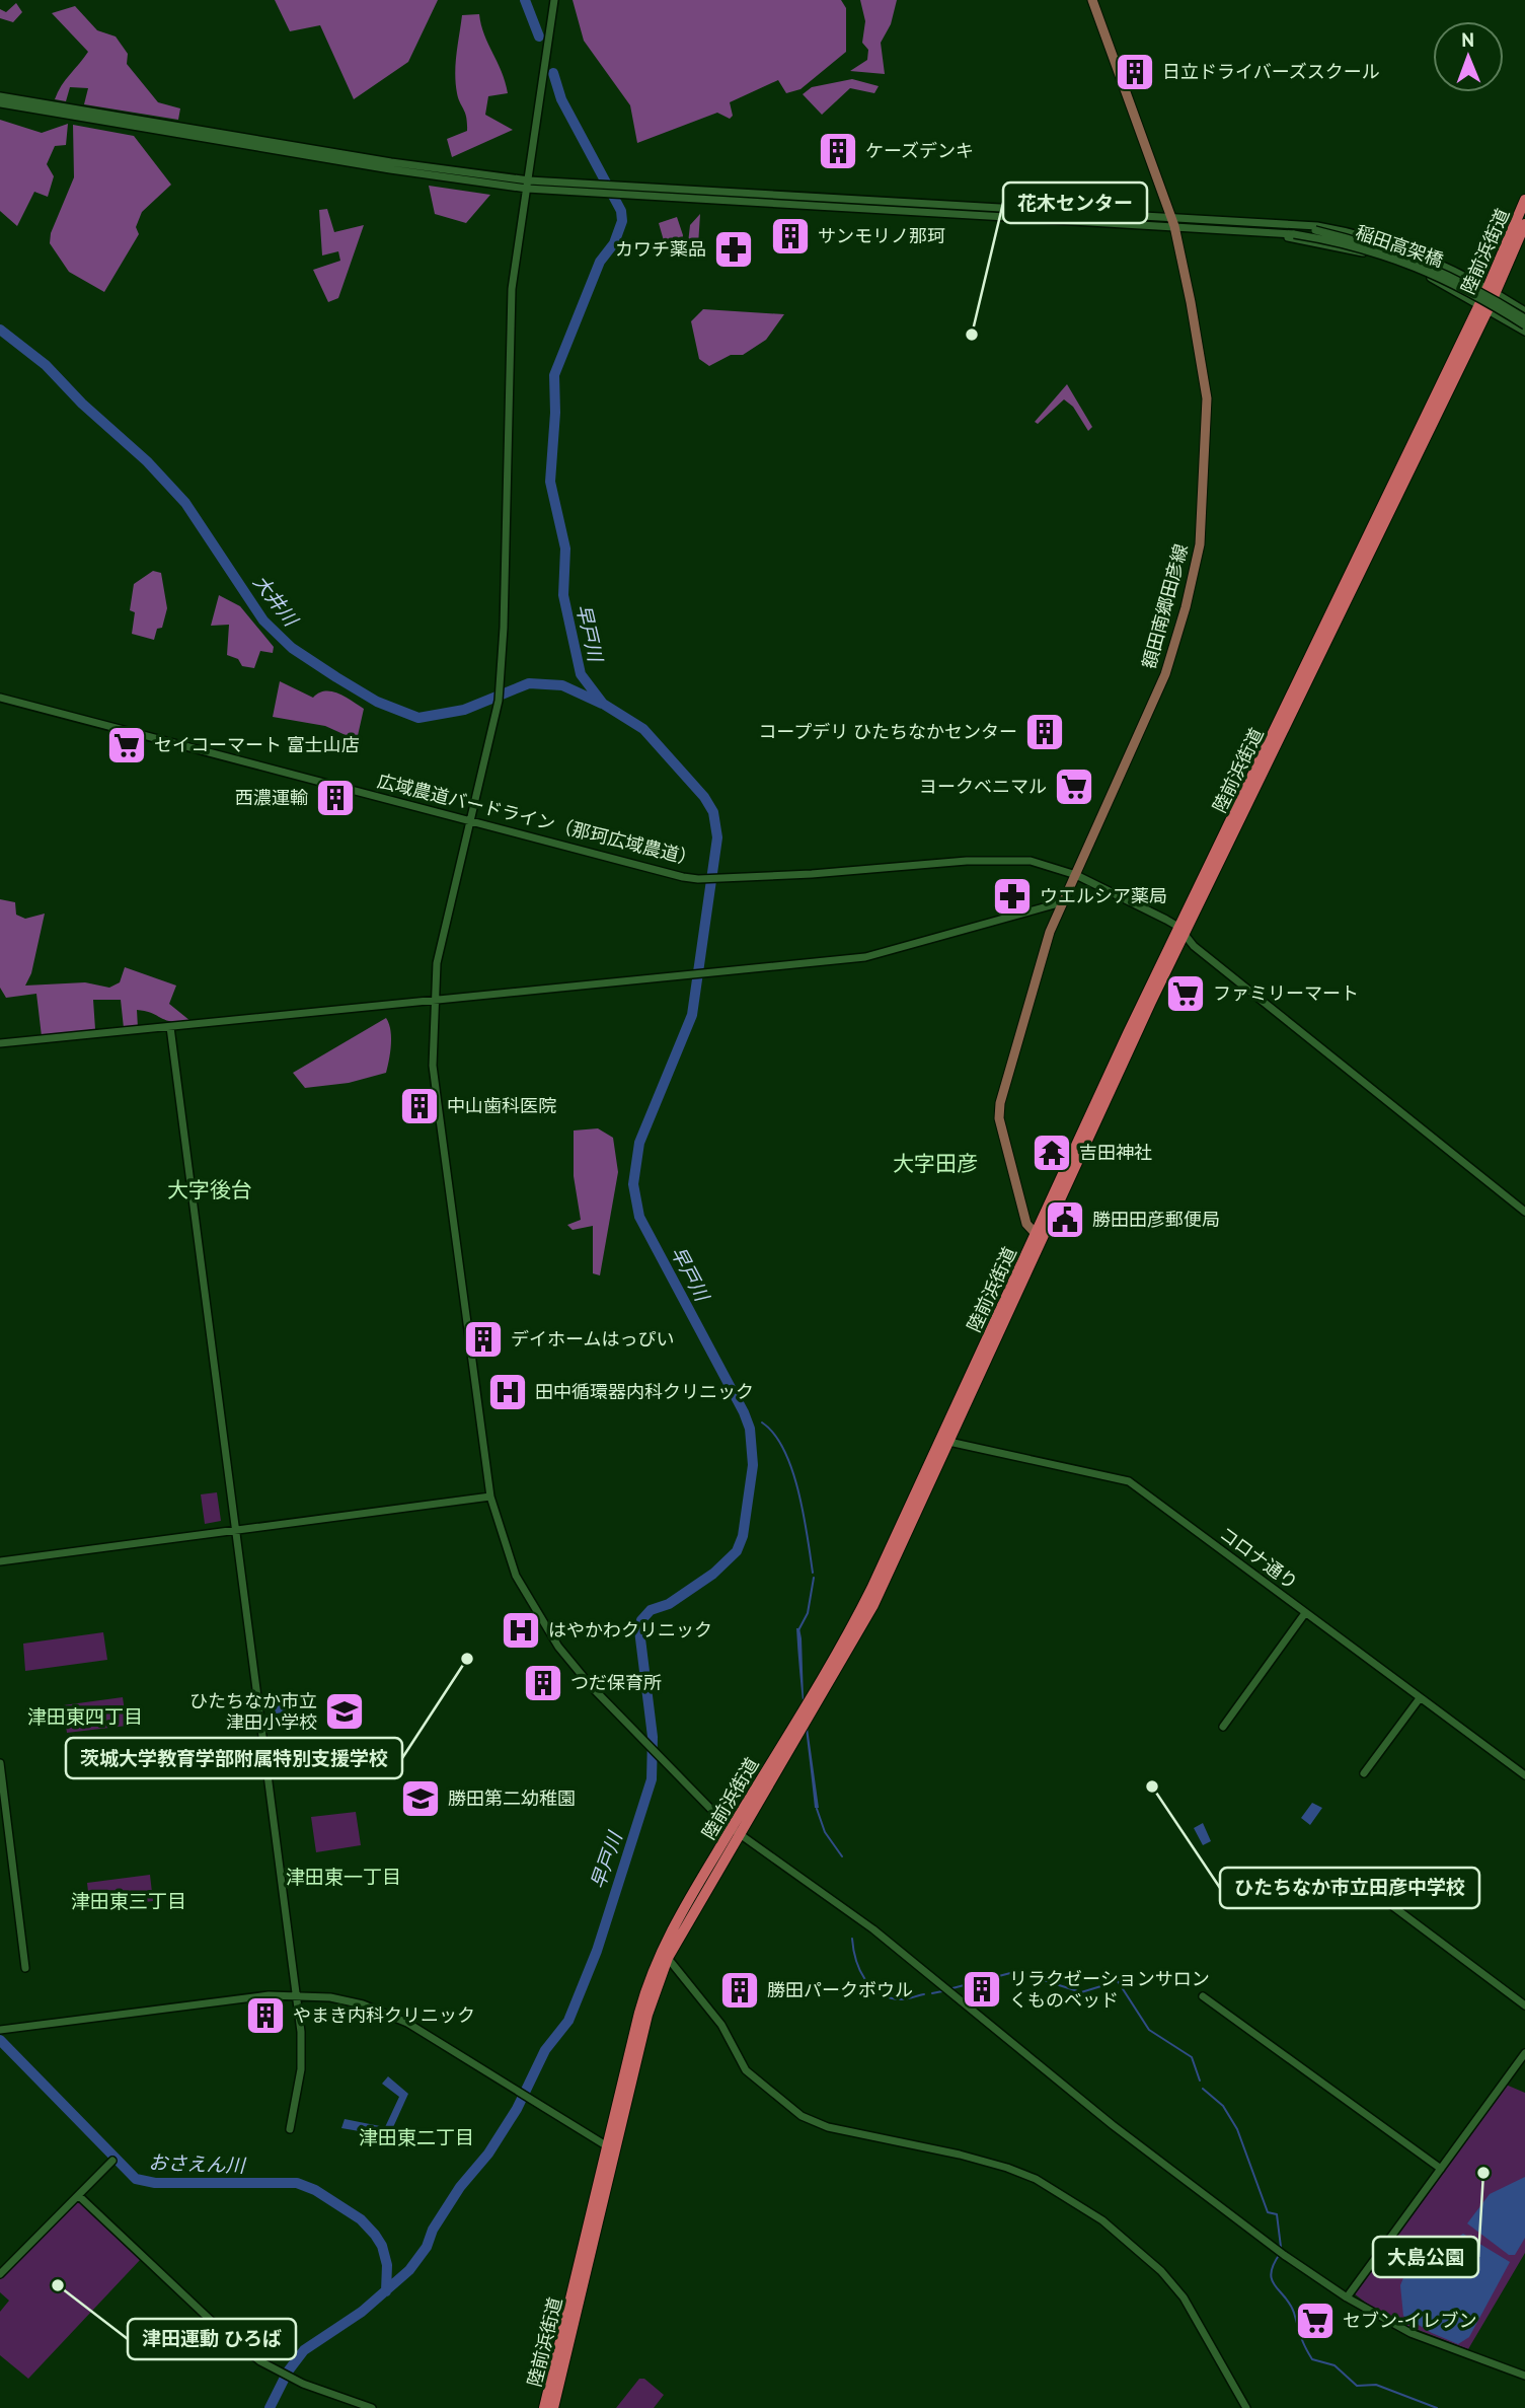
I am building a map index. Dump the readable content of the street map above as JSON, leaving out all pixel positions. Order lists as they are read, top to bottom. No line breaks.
{"streets":{"highway":["陸前浜街道"],"main road":["額田南郷田彦線"],"street":["稲田高架橋","広域農道バードライン（那珂広域農道）","コロナ通り"]},"crossings":[["陸前浜街道","額田南郷田彦線"],["陸前浜街道","広域農道バードライン（那珂広域農道）"],["陸前浜街道","コロナ通り"],["額田南郷田彦線","広域農道バードライン（那珂広域農道）"]],"districts":["大字田彦","大字後台","津田東四丁目","津田東一丁目","津田東三丁目","津田東二丁目"],"water":["大井川","早戸川","おさえん川"],"places":{"building":["日立ドライバーズスクール","ケーズデンキ","サンモリノ那珂","コープデリ ひたちなかセンター","西濃運輸","中山歯科医院","デイホームはっぴい","つだ保育所","リラクゼーションサロン くものベッド","勝田パークボウル","やまき内科クリニック"],"pharmacy":["カワチ薬品","ウエルシア薬局"],"other":["花木センター","茨城大学教育学部附属特別支援学校","ひたちなか市立田彦中学校","大島公園","津田運動 ひろば"],"supermarket":["セイコーマート 富士山店","ヨークベニマル","ファミリーマート","セブン-イレブン"],"temple":["吉田神社"],"public building":["勝田田彦郵便局"],"hospital":["田中循環器内科クリニック","はやかわクリニック"],"school or university":["ひたちなか市立 津田小学校","勝田第二幼稚園"]},"north":"top"}
